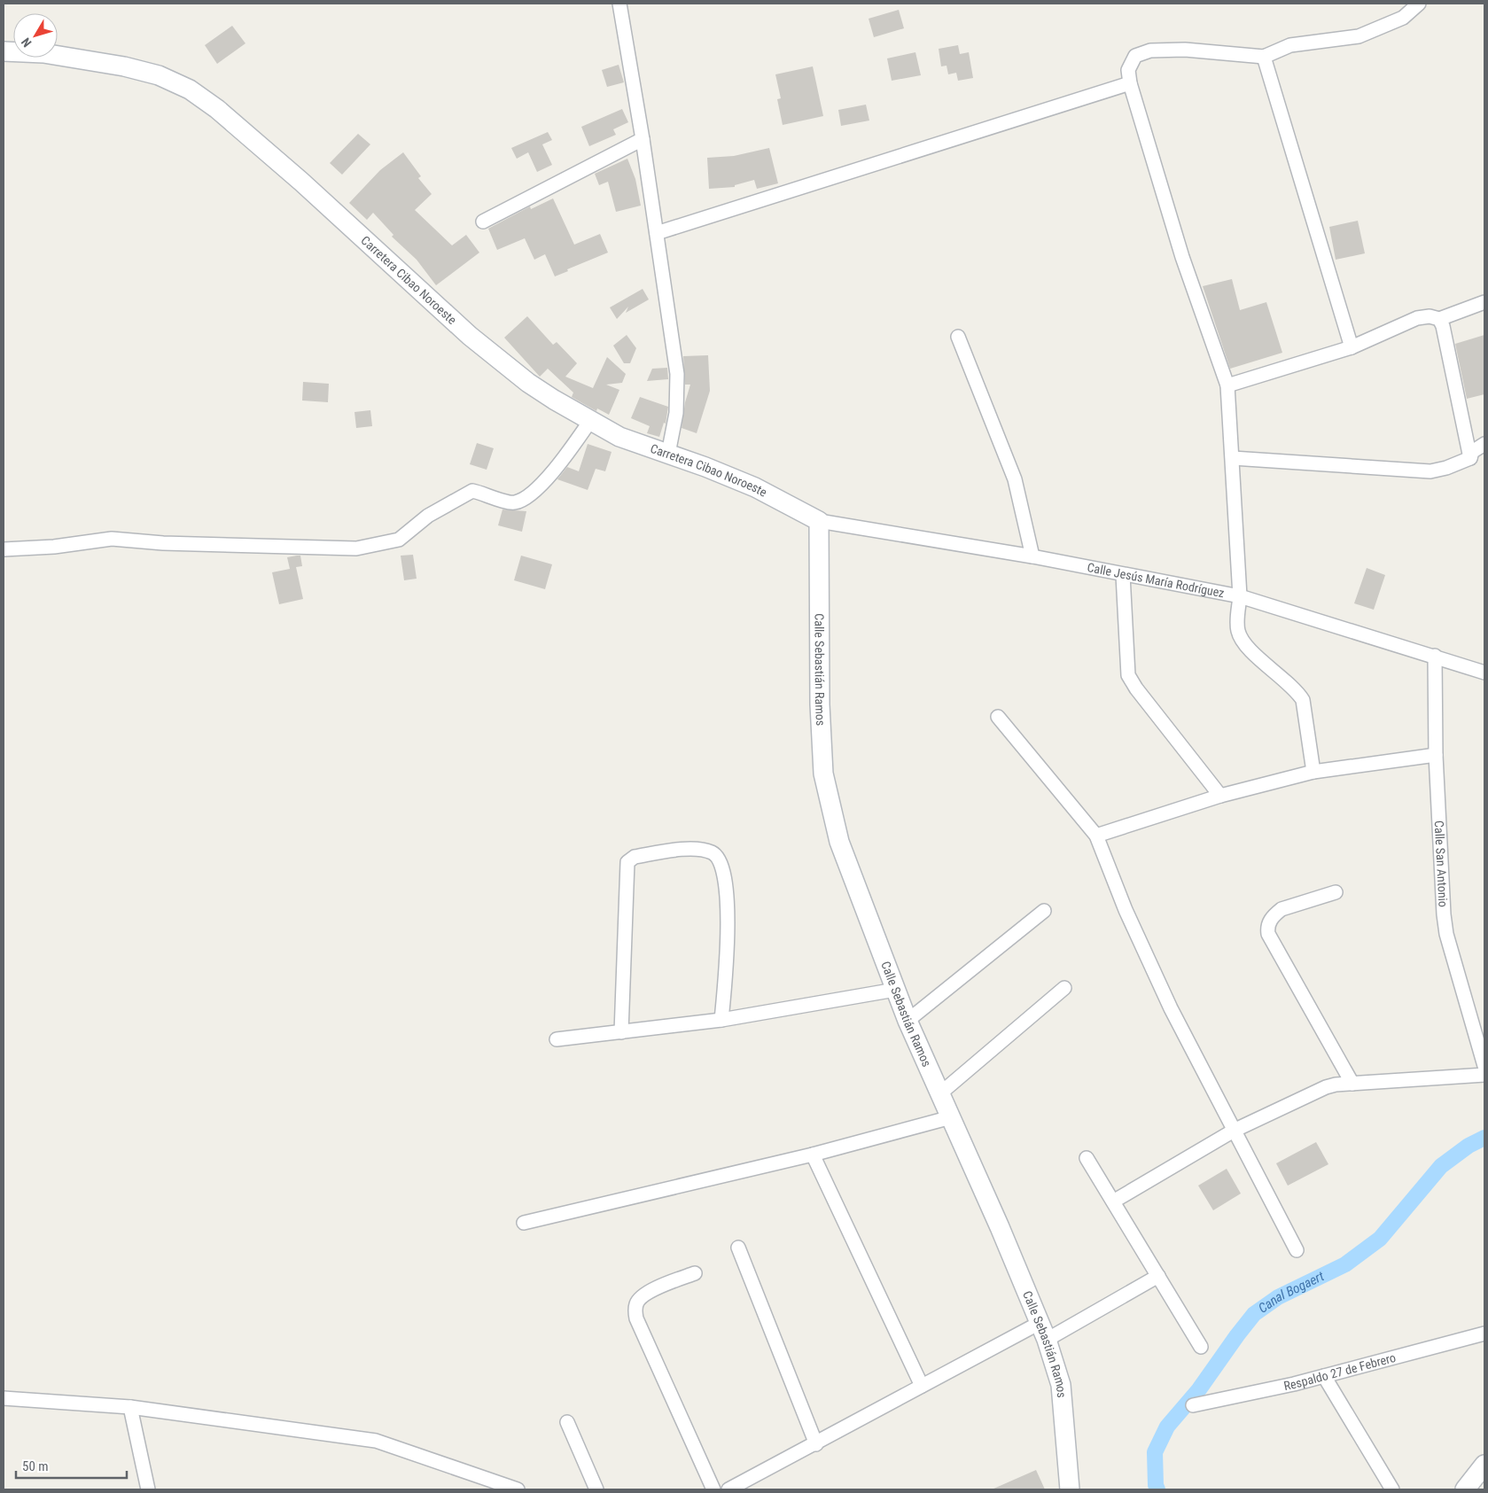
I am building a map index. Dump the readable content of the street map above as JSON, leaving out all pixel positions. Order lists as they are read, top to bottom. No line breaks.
{"streets":{"main road":["Carretera Cibao Noroeste","Calle Sebastián Ramos"],"street":["Calle Jesús María Rodríguez","Calle San Antonio","Respaldo 27 de Febrero"]},"crossings":[["Carretera Cibao Noroeste","Calle Jesús María Rodríguez"],["Carretera Cibao Noroeste","Calle Sebastián Ramos"],["Calle Jesús María Rodríguez","Calle Sebastián Ramos"],["Calle Jesús María Rodríguez","Calle San Antonio"]],"water":["Canal Bogaert"],"scale_bar":"50 m","north":"bottom left"}
